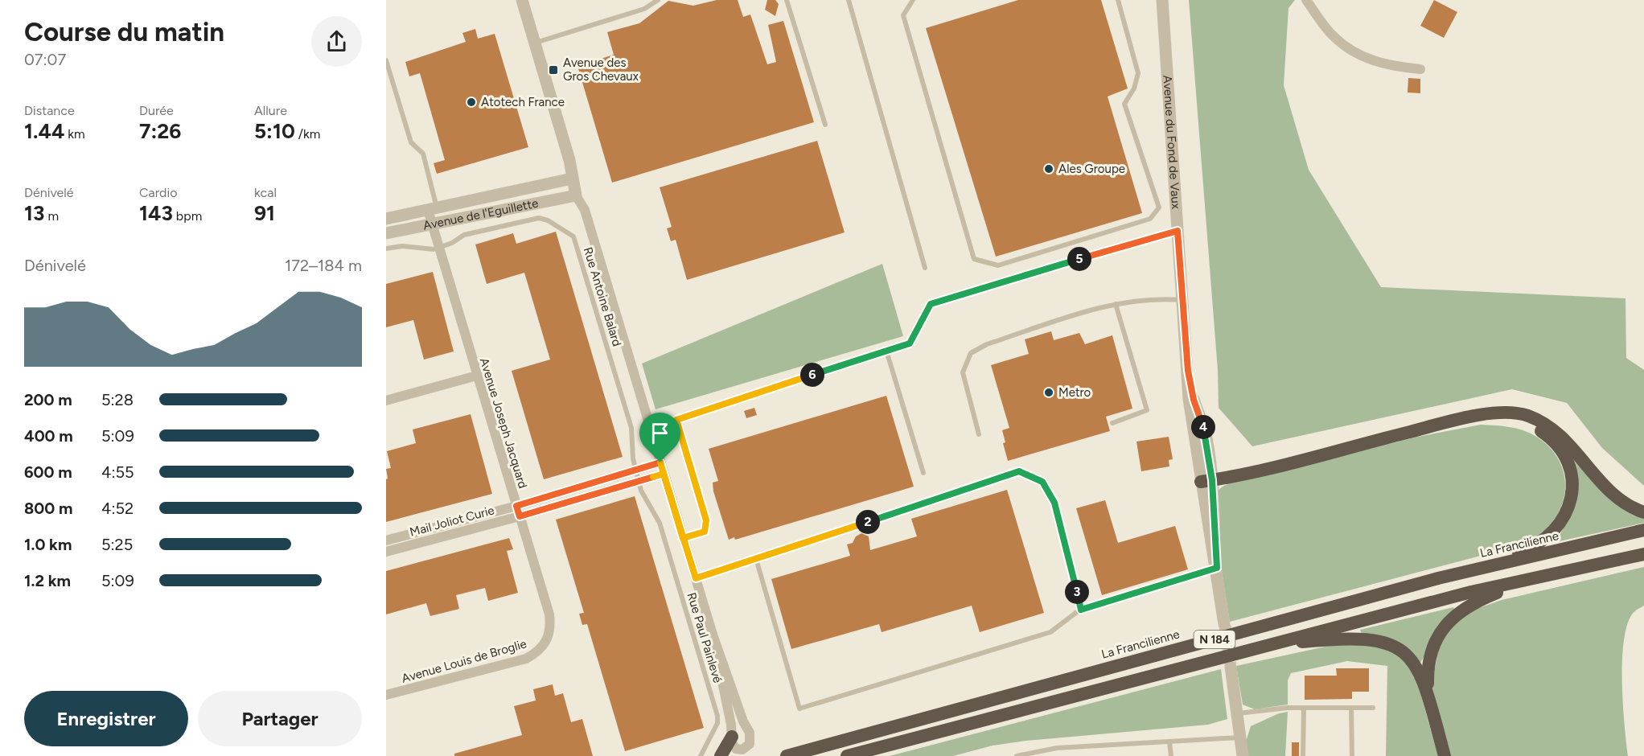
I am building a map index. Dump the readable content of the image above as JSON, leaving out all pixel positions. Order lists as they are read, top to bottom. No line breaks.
{"streets":{"highway":["La Francilienne","N 184"],"street":["Avenue du Fond de Vaux","Avenue de l'Eguillette","Avenue Joseph Jacquard","Mail Joliot Curie","Avenue Louis de Broglie"],"lane":["Rue Antoine Balard","Rue Paul Painlevé"]},"crossings":[["Avenue de l'Eguillette","Avenue Joseph Jacquard"],["Rue Antoine Balard","Avenue Joseph Jacquard"],["Rue Antoine Balard","Mail Joliot Curie"],["Rue Antoine Balard","Rue Paul Painlevé"],["Avenue Joseph Jacquard","Mail Joliot Curie"],["Avenue Joseph Jacquard","Avenue Louis de Broglie"]],"places":{"transit":["Avenue des Gros Chevaux"],"other":["Atotech France","Ales Groupe","Metro"]},"page":{"heading":["Course du matin","07:07"],"stats":[["Distance","1.44 km"],["Durée","7:26"],["Allure","5:10 /km"],["Dénivelé","13 m"],["Cardio","143 bpm"],["kcal","91"]],"chart":["Dénivelé","172–184 m"],"pins":["5","6","4","2","3"],"list":[{"name":"200 m","note":"5:28"},{"name":"400 m","note":"5:09"},{"name":"600 m","note":"4:55"},{"name":"800 m","note":"4:52"},{"name":"1.0 km","note":"5:25"},{"name":"1.2 km","note":"5:09"}],"buttons":["Enregistrer","Partager"]}}
